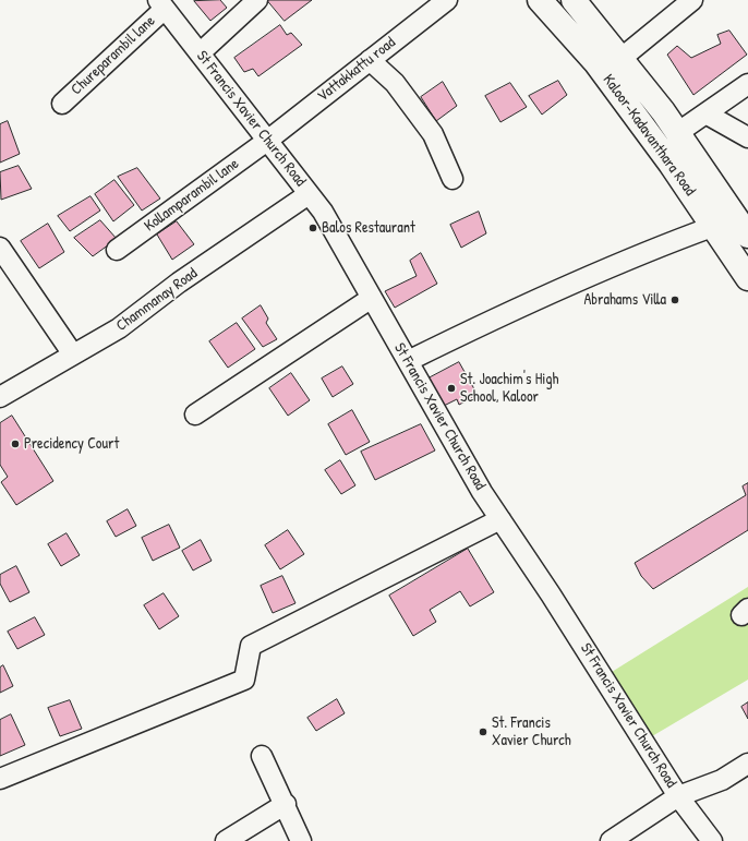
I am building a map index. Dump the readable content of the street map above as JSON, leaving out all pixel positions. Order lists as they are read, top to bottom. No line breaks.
{"streets":{"main road":["Kaloor-Kadavanthara Road"],"street":["Chureparambil lane","Vattakkattu road","St Francis Xavier Church Road","Kollamparambil lane","Chammanay Road"]},"crossings":[["Chureparambil lane","St Francis Xavier Church Road"],["Vattakkattu road","St Francis Xavier Church Road"],["Vattakkattu road","Kollamparambil lane"],["St Francis Xavier Church Road","Kollamparambil lane"],["St Francis Xavier Church Road","Chammanay Road"]],"places":["Balos Restaurant","Abrahams Villa","St. Joachim's High School, Kaloor","Precidency Court","St. Francis Xavier Church"]}
